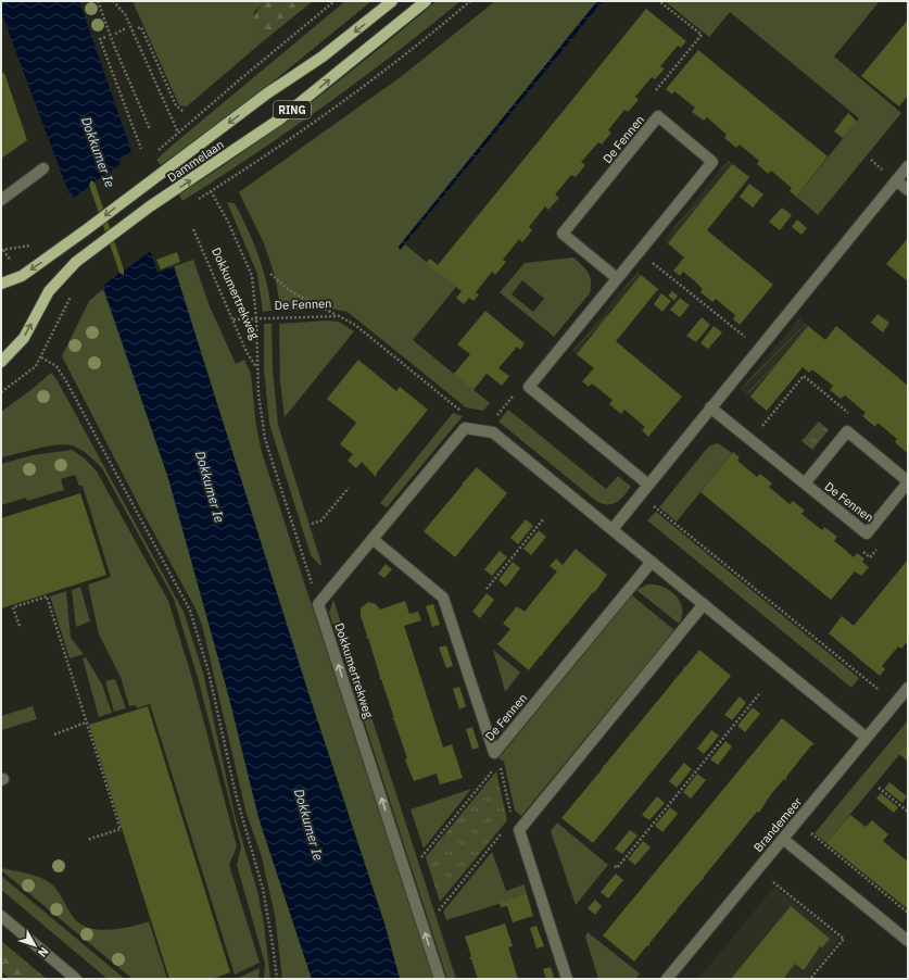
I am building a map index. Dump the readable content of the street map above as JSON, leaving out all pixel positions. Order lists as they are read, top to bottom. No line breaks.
{"streets":{"main road":["RING","Dammelaan"],"street":["De Fennen","Dokkumertrekweg","Brandemeer"]},"crossings":[["De Fennen","Dokkumertrekweg"]],"water":["Dokkumer Ie"],"north":"bottom right"}
